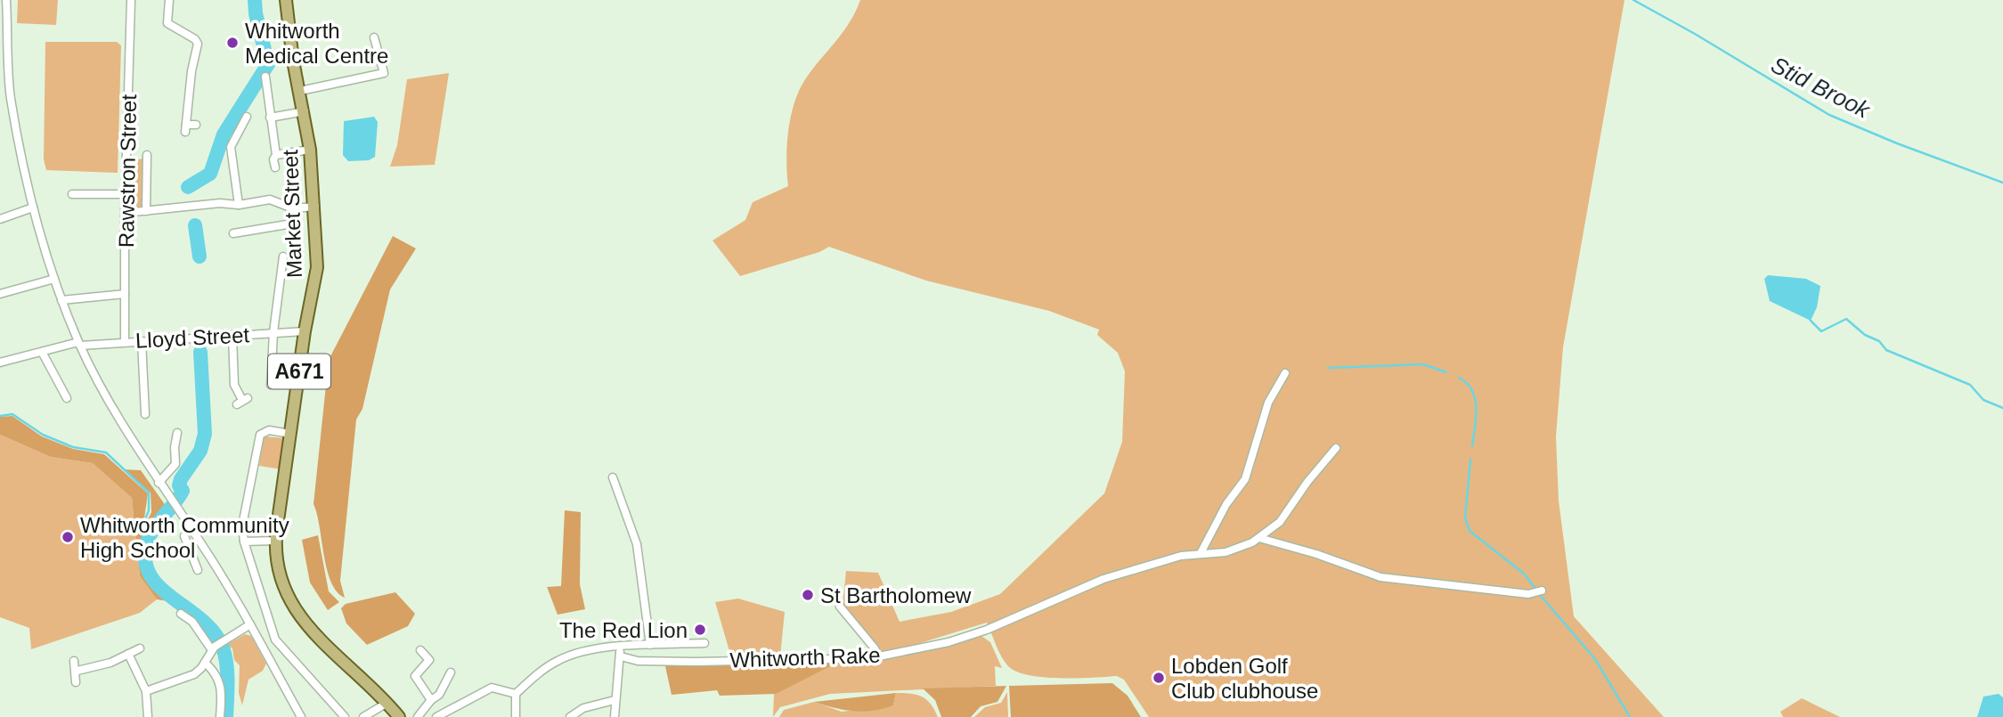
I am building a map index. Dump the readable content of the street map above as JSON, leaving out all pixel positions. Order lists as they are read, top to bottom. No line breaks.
{"streets":{"main road":["Market Street","A671"],"street":["Rawstron Street","Lloyd Street","Whitworth Rake"]},"crossings":[["Rawstron Street","Lloyd Street"],["Market Street","Lloyd Street"]],"water":["Stid Brook"],"places":["Whitworth Medical Centre","Whitworth Community High School","St Bartholomew","The Red Lion","Lobden Golf Club clubhouse"]}
